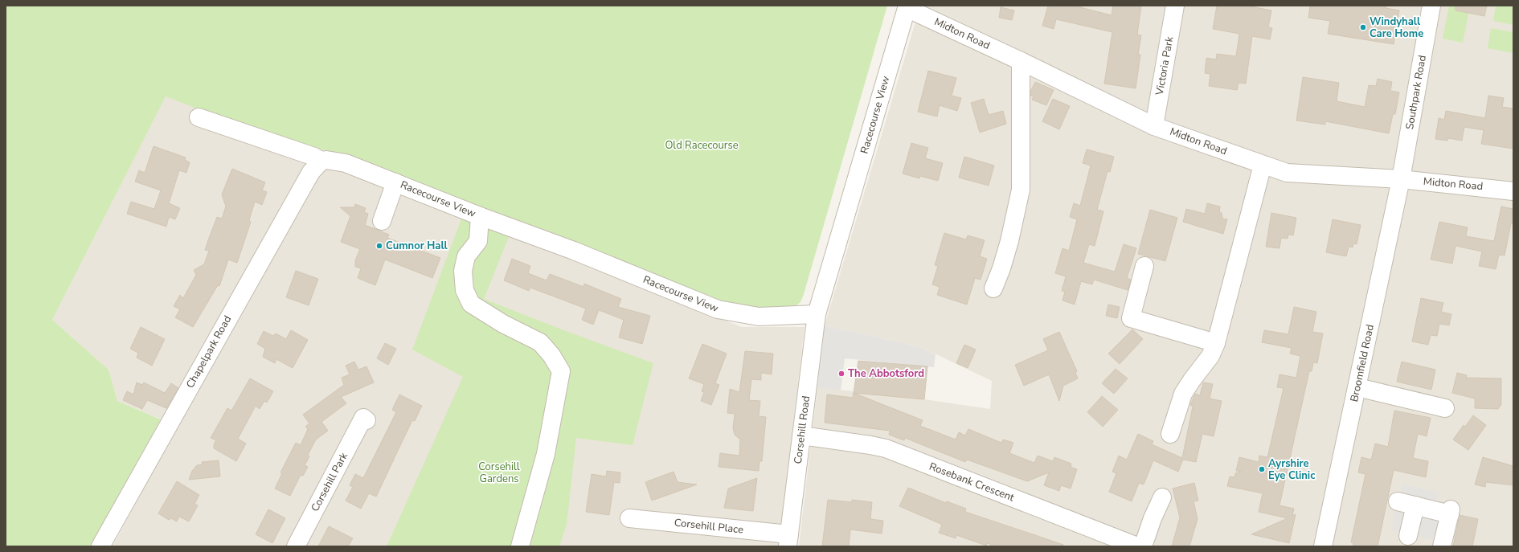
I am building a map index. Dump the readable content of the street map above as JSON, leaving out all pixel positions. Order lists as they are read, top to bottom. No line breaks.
{"streets":{"street":["Midton Road","Victoria Park","Southpark Road","Racecourse View","Chapelpark Road","Broomfield Road","Corsehill Road","Corsehill Park","Rosebank Crescent","Corsehill Place"]},"crossings":[["Midton Road","Victoria Park"],["Midton Road","Southpark Road"],["Midton Road","Racecourse View"],["Midton Road","Broomfield Road"],["Southpark Road","Broomfield Road"],["Racecourse View","Chapelpark Road"],["Racecourse View","Corsehill Road"],["Corsehill Road","Rosebank Crescent"],["Corsehill Road","Corsehill Place"]],"parks":["Old Racecourse","Corsehill Gardens"],"places":["Windyhall Care Home","Cumnor Hall","The Abbotsford","Ayrshire Eye Clinic"]}
